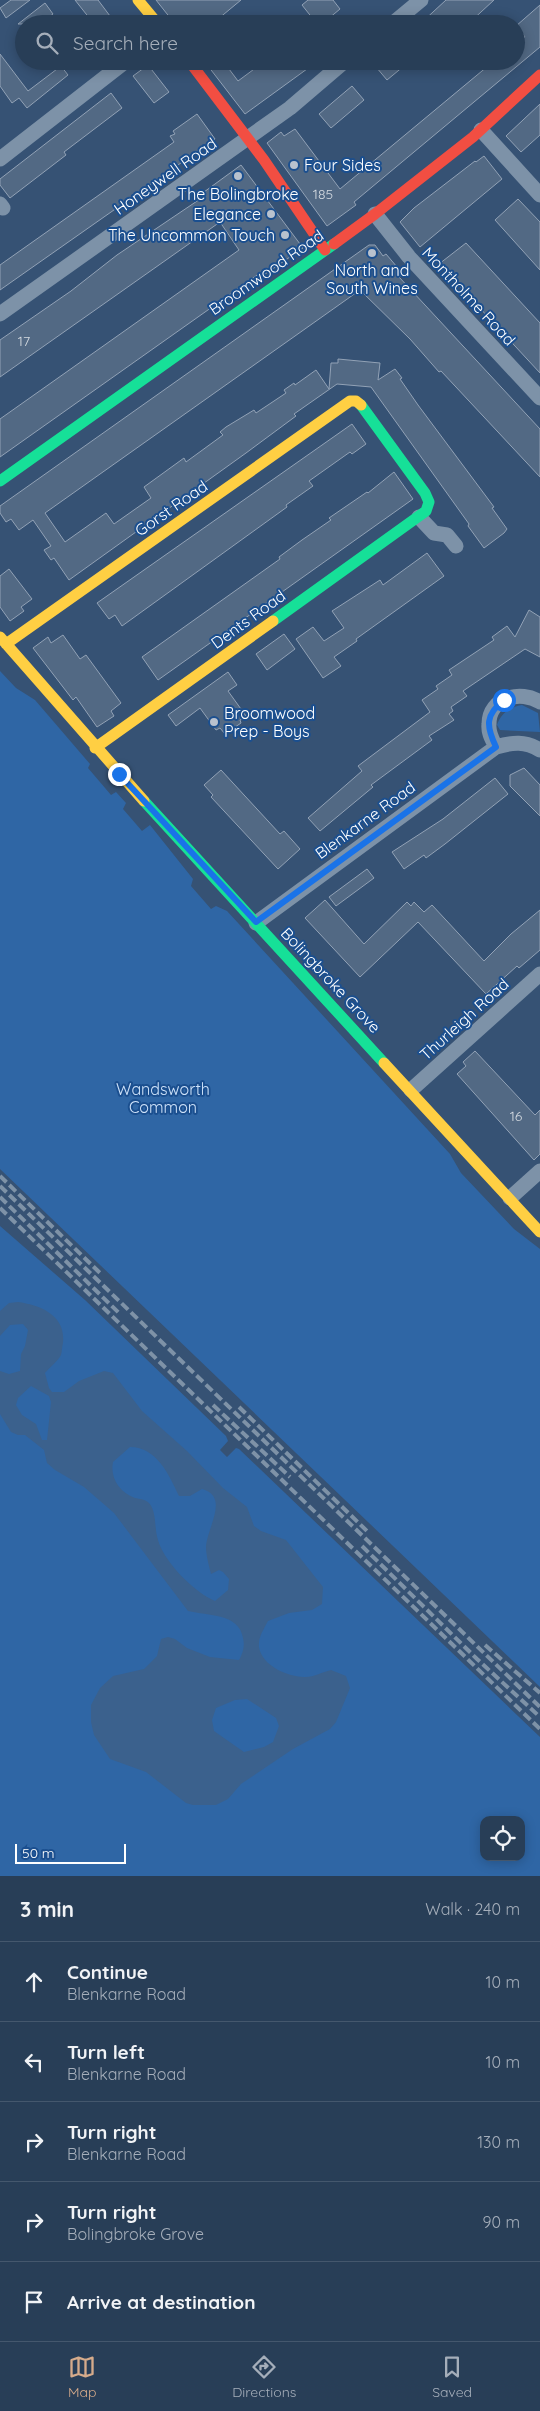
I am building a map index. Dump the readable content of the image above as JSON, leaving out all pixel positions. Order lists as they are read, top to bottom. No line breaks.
{"streets":{"main road":["Broomwood Road","Gorst Road","Dents Road","Bolingbroke Grove"],"street":["Honeywell Road","Montholme Road","Blenkarne Road","Thurleigh Road"]},"crossings":[["Broomwood Road","Montholme Road"],["Gorst Road","Dents Road"],["Gorst Road","Bolingbroke Grove"],["Dents Road","Bolingbroke Grove"],["Blenkarne Road","Bolingbroke Grove"],["Bolingbroke Grove","Thurleigh Road"]],"parks":["Wandsworth Common"],"places":["Four Sides","The Bolingbroke","Elegance","The Uncommon Touch","North and South Wines","Broomwood Prep - Boys"],"house_numbers":["185","17","16"],"scale_bar":"50 m","page":{"search":"Search here","scale":"50 m","heading":["3 min","Walk · 240 m"],"list":[["Continue","Blenkarne Road","10 m"],["Turn left","Blenkarne Road","10 m"],["Turn right","Blenkarne Road","130 m"],["Turn right","Bolingbroke Grove","90 m"],"Arrive at destination"],"nav":["Map","Directions","Saved"]}}
